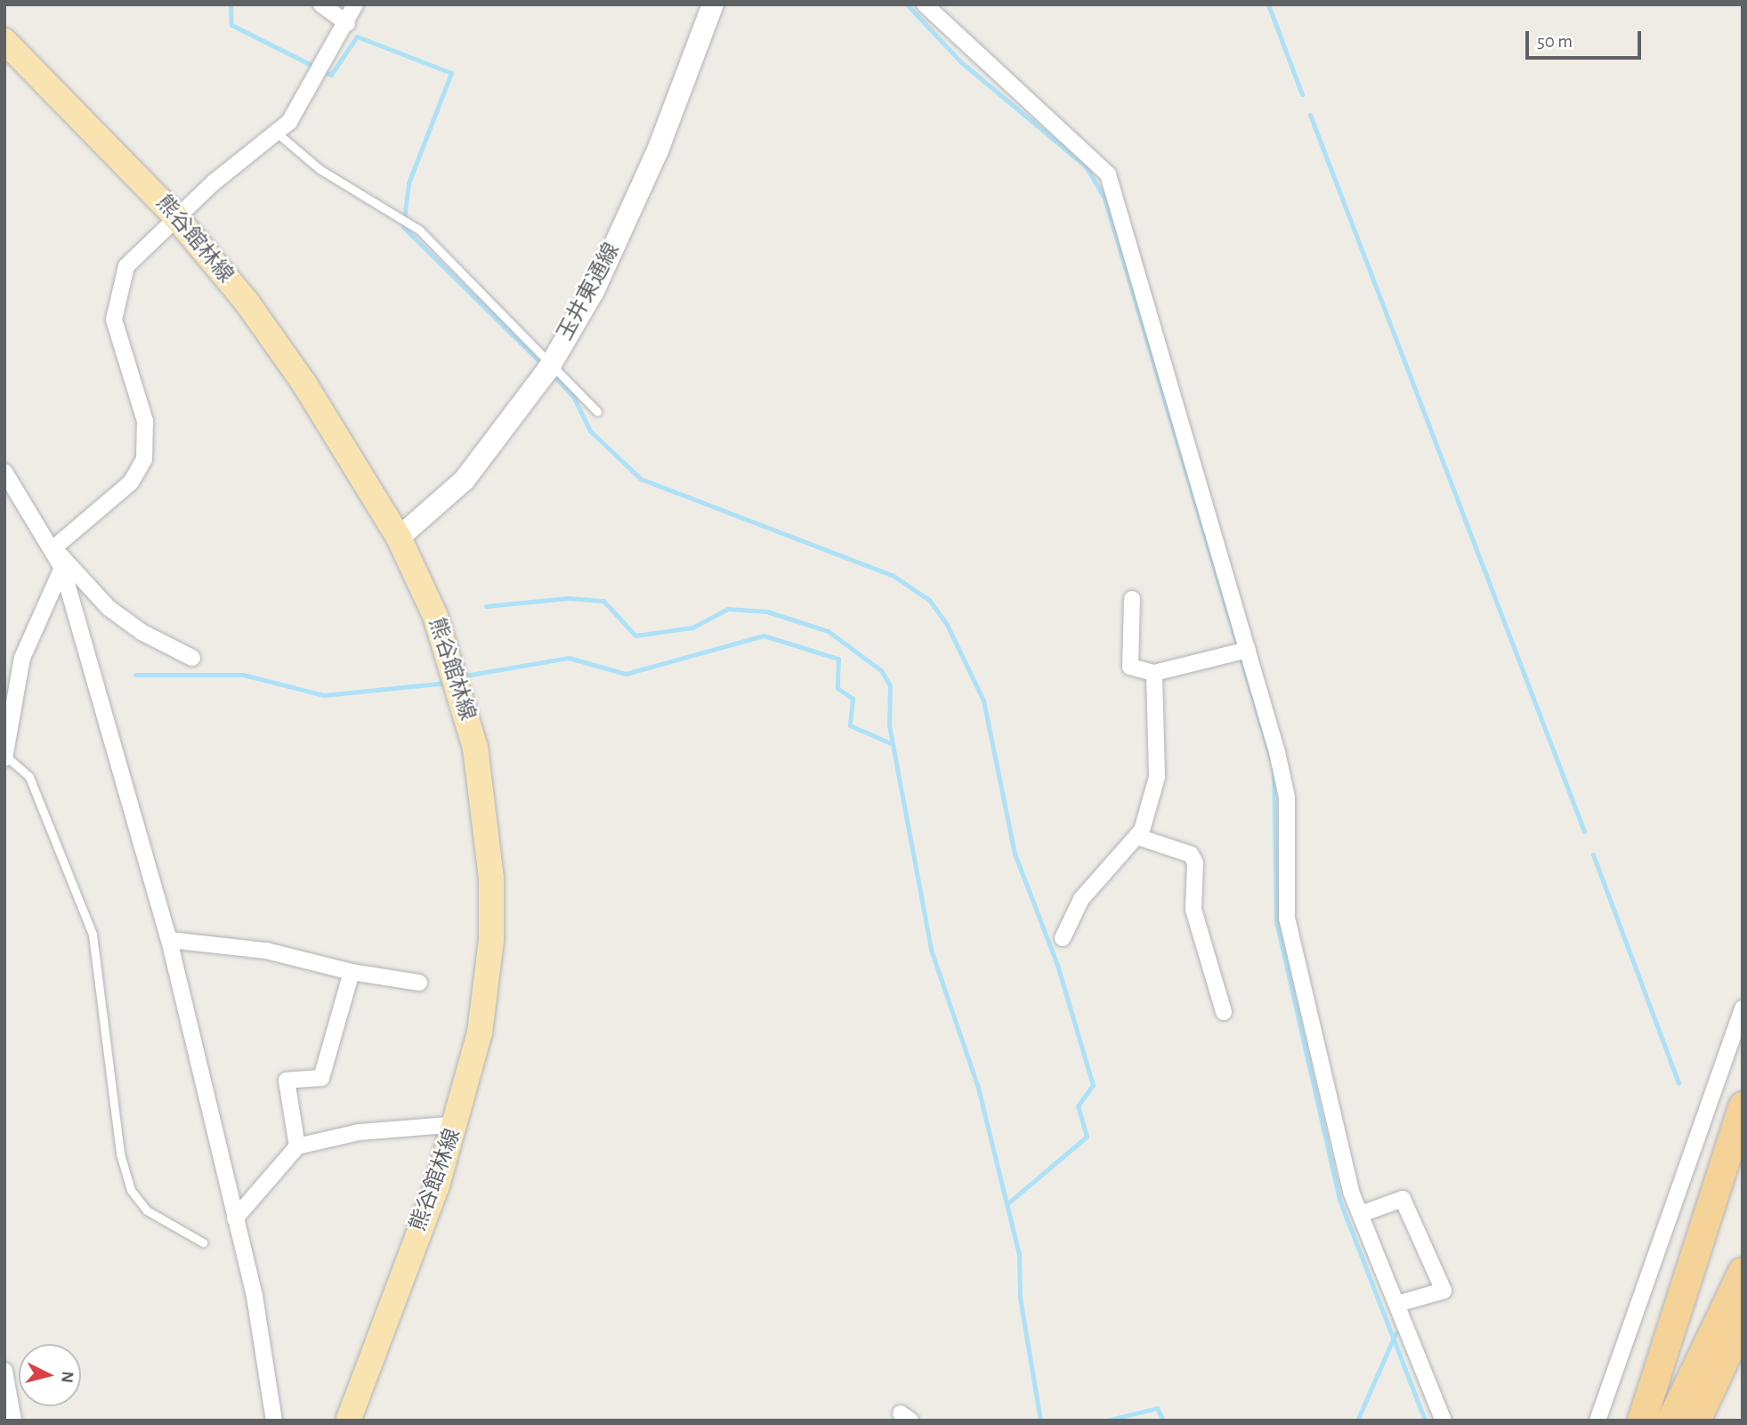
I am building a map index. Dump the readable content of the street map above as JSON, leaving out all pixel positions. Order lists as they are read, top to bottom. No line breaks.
{"streets":{"main road":["熊谷館林線"],"street":["玉井東通線"]},"crossings":[["熊谷館林線","玉井東通線"]],"scale_bar":"50 m","north":"right"}
